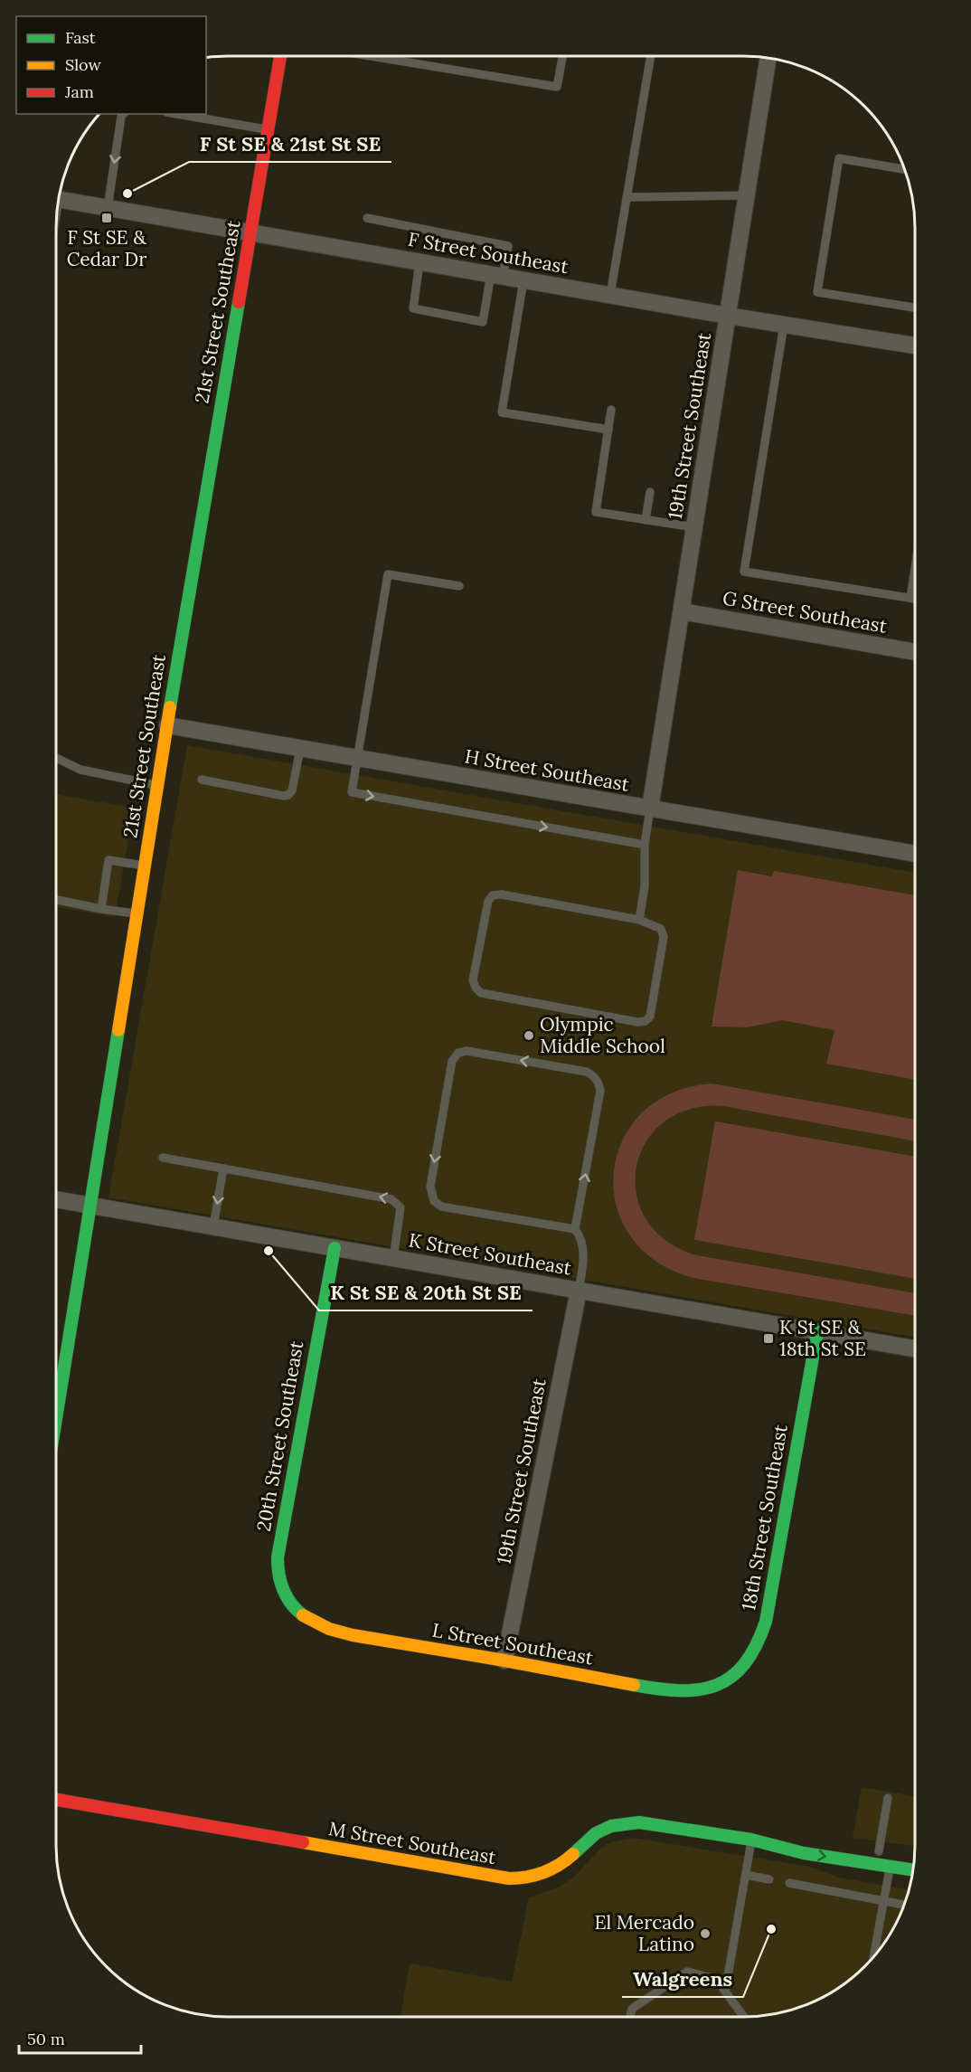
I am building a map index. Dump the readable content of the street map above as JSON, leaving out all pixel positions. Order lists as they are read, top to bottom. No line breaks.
{"streets":{"street":["F Street Southeast","21st Street Southeast","19th Street Southeast","G Street Southeast","H Street Southeast","K Street Southeast","20th Street Southeast","18th Street Southeast","L Street Southeast","M Street Southeast"]},"crossings":[["F Street Southeast","21st Street Southeast"],["F Street Southeast","19th Street Southeast"],["21st Street Southeast","H Street Southeast"],["21st Street Southeast","K Street Southeast"],["19th Street Southeast","G Street Southeast"],["19th Street Southeast","H Street Southeast"],["19th Street Southeast","K Street Southeast"],["19th Street Southeast","L Street Southeast"],["K Street Southeast","20th Street Southeast"],["K Street Southeast","18th Street Southeast"],["20th Street Southeast","L Street Southeast"],["18th Street Southeast","L Street Southeast"]],"places":{"other":["F St SE & 21st St SE","Olympic Middle School","K St SE & 20th St SE","Walgreens","El Mercado Latino"],"transit":["F St SE & Cedar Dr","K St SE & 18th St SE"]},"legend":["Fast","Slow","Jam"],"scale_bar":"50 m"}
